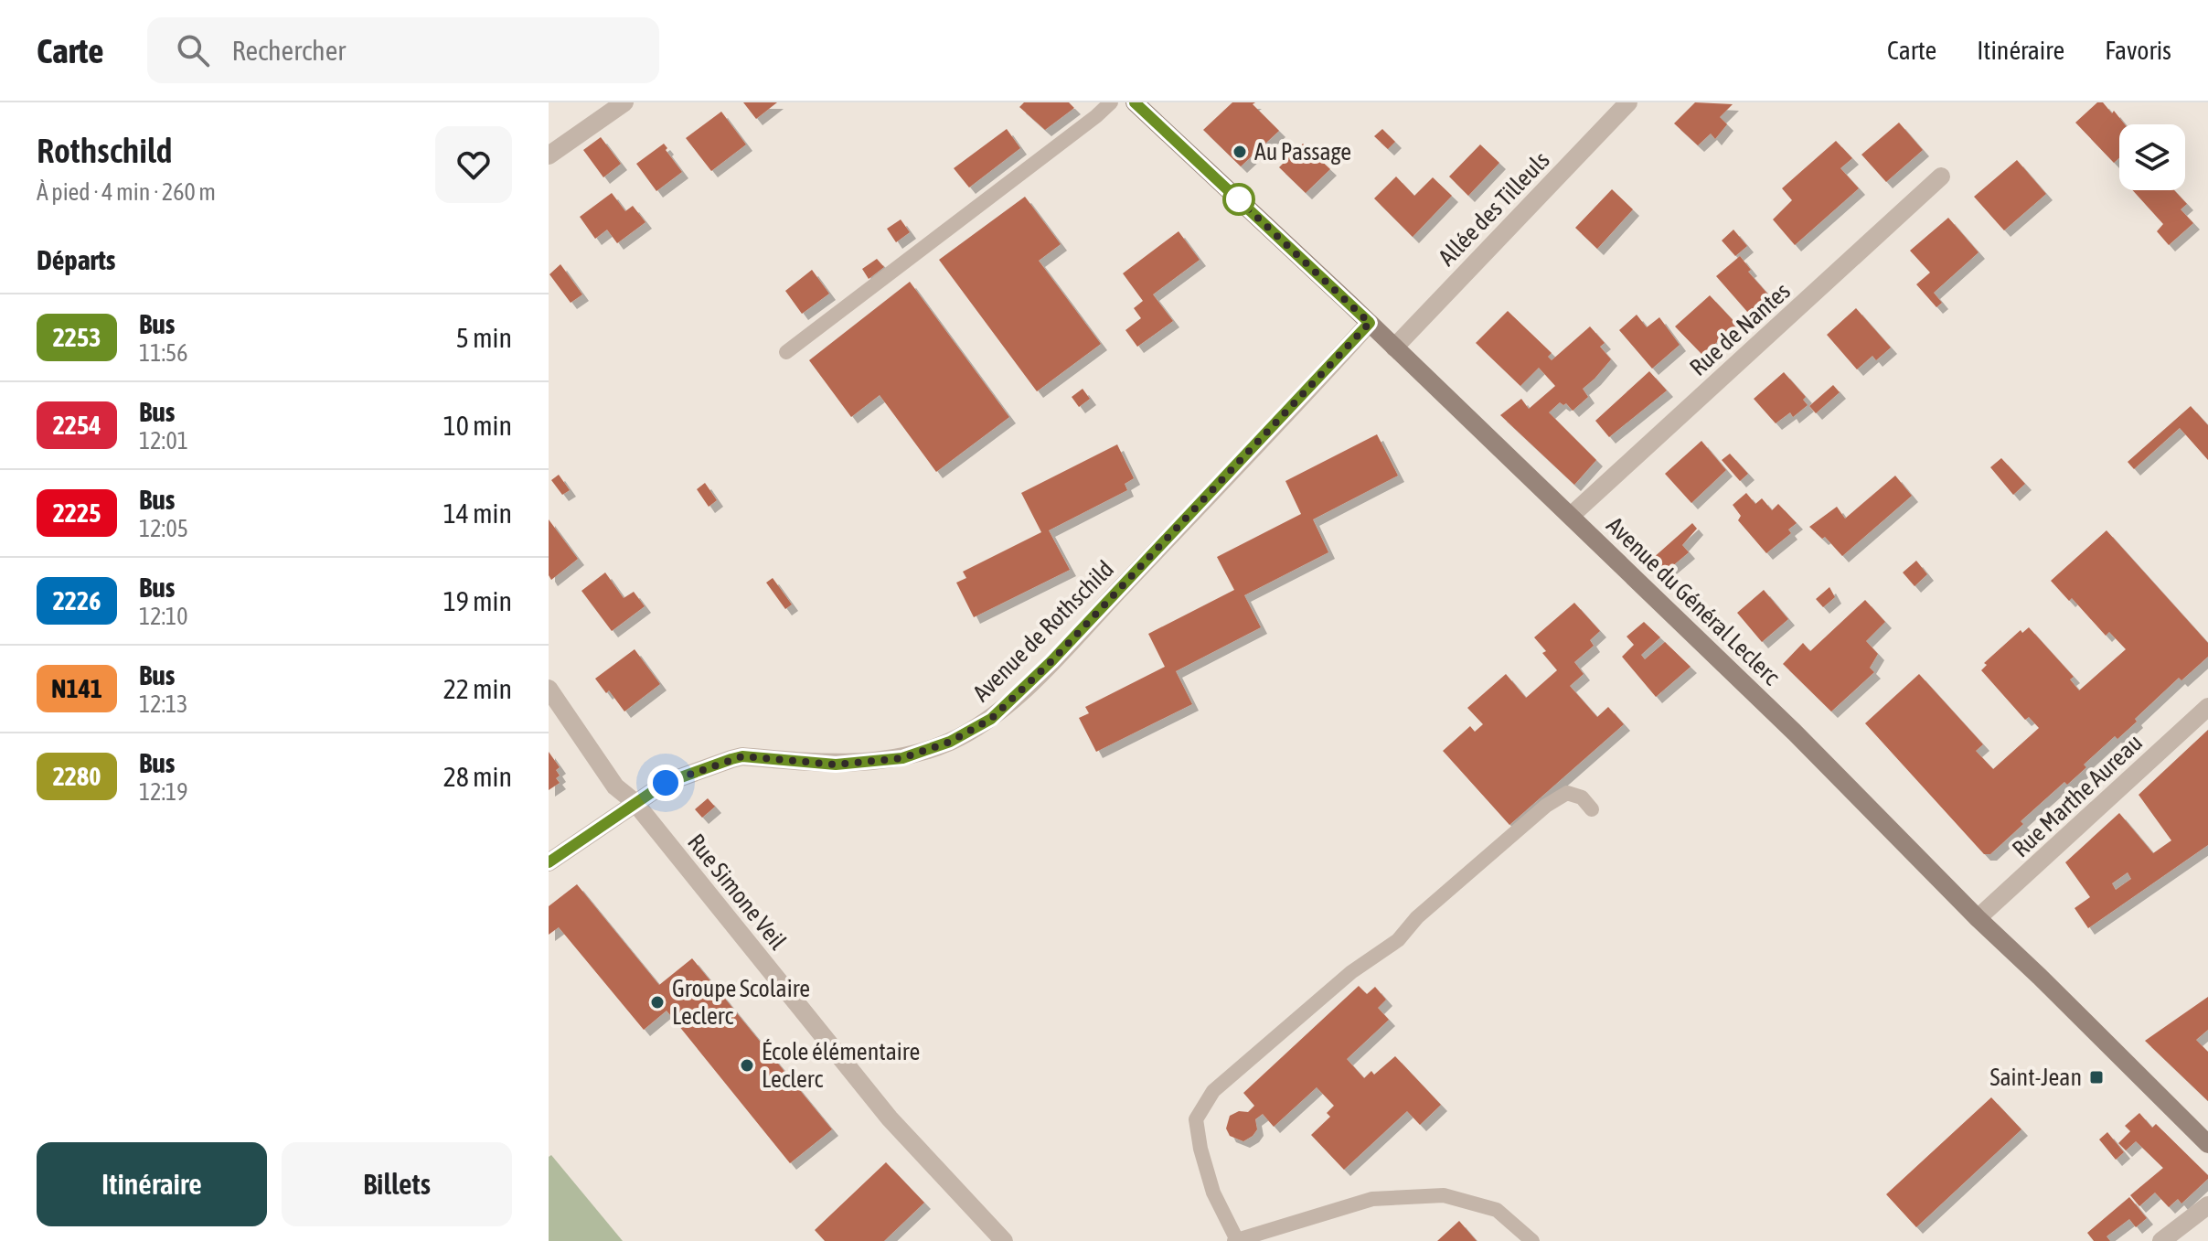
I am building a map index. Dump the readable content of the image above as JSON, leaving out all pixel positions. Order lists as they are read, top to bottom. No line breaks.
{"streets":{"main road":["Avenue du Général Leclerc"],"street":["Allée des Tilleuls","Rue de Nantes","Avenue de Rothschild","Rue Marthe Aureau","Rue Simone Veil"]},"crossings":[["Allée des Tilleuls","Avenue du Général Leclerc"],["Rue de Nantes","Avenue du Général Leclerc"],["Avenue du Général Leclerc","Avenue de Rothschild"],["Avenue du Général Leclerc","Rue Marthe Aureau"],["Avenue de Rothschild","Rue Simone Veil"]],"places":{"other":["Au Passage","Groupe Scolaire Leclerc","École élémentaire Leclerc"],"transit":["Saint-Jean"]},"lines":["bus line 2253"],"page":{"header":"Carte","search":"Rechercher","nav":["Carte","Itinéraire","Favoris"],"heading":[["Rothschild","À pied · 4 min · 260 m"],"Départs"],"list":[{"mark":"2253","name":"Bus","note":"11:56","value":"5 min"},{"mark":"2254","name":"Bus","note":"12:01","value":"10 min"},{"mark":"2225","name":"Bus","note":"12:05","value":"14 min"},{"mark":"2226","name":"Bus","note":"12:10","value":"19 min"},{"mark":"N141","name":"Bus","note":"12:13","value":"22 min"},{"mark":"2280","name":"Bus","note":"12:19","value":"28 min"}],"buttons":["Itinéraire","Billets"]}}
